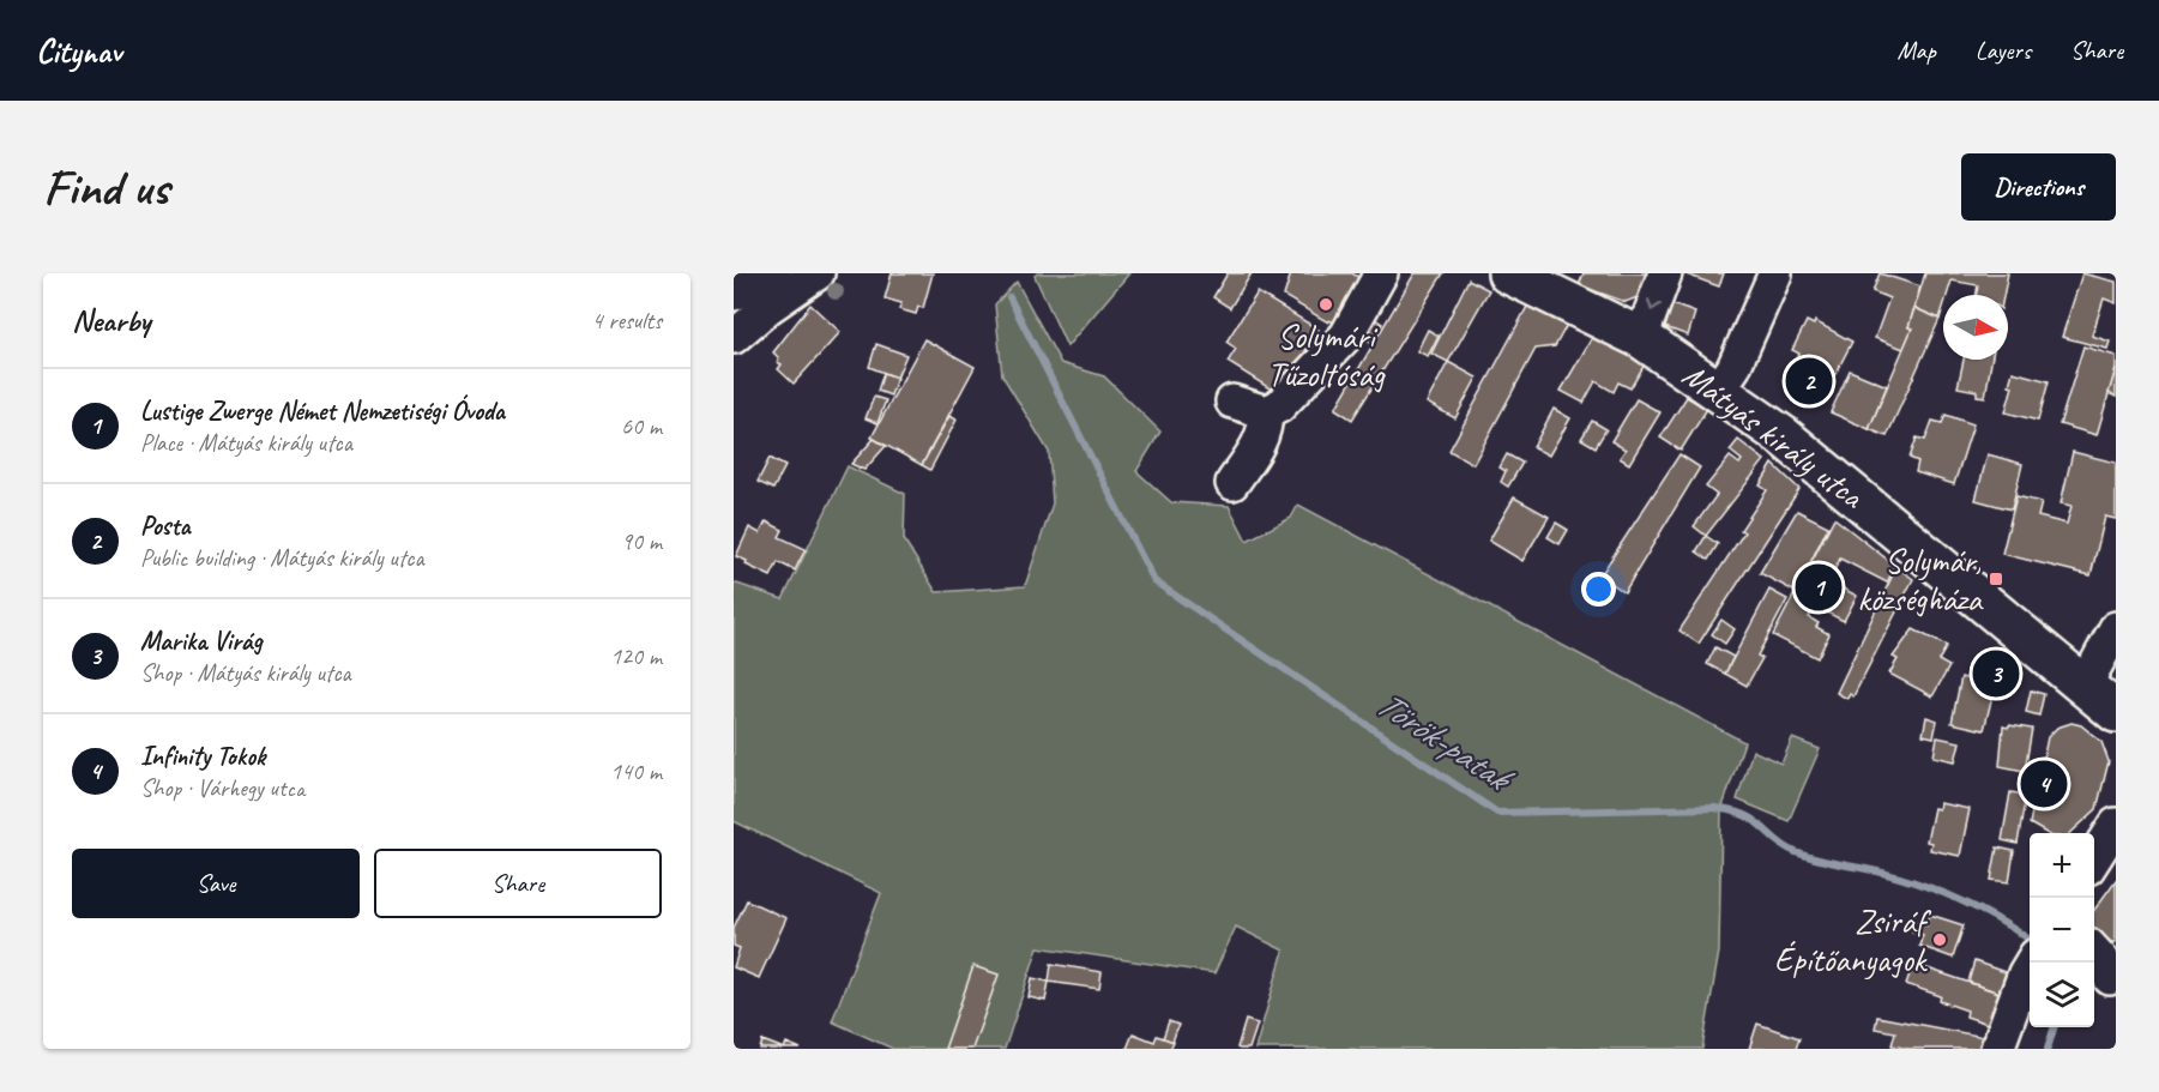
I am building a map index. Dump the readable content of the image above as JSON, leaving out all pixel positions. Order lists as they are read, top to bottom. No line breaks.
{"streets":{"main road":["Mátyás király utca"]},"water":["Török-patak"],"places":{"other":["Solymári Tűzoltóság","Zsiráf Építőanyagok"],"transit":["Solymár, községháza"]},"north":"right","page":{"header":"Citynav","nav":["Map","Layers","Share"],"buttons":["Directions",["Save","Share"]],"title":"Find us","heading":["Nearby","4 results"],"pins":["2","1","3","4"],"list":[{"mark":"1","name":"Lustige Zwerge Német Nemzetiségi Óvoda","note":"Place · Mátyás király utca","value":"60 m"},{"mark":"2","name":"Posta","note":"Public building · Mátyás király utca","value":"90 m"},{"mark":"3","name":"Marika Virág","note":"Shop · Mátyás király utca","value":"120 m"},{"mark":"4","name":"Infinity Tokok","note":"Shop · Várhegy utca","value":"140 m"}],"map_buttons":["+","−"]}}
